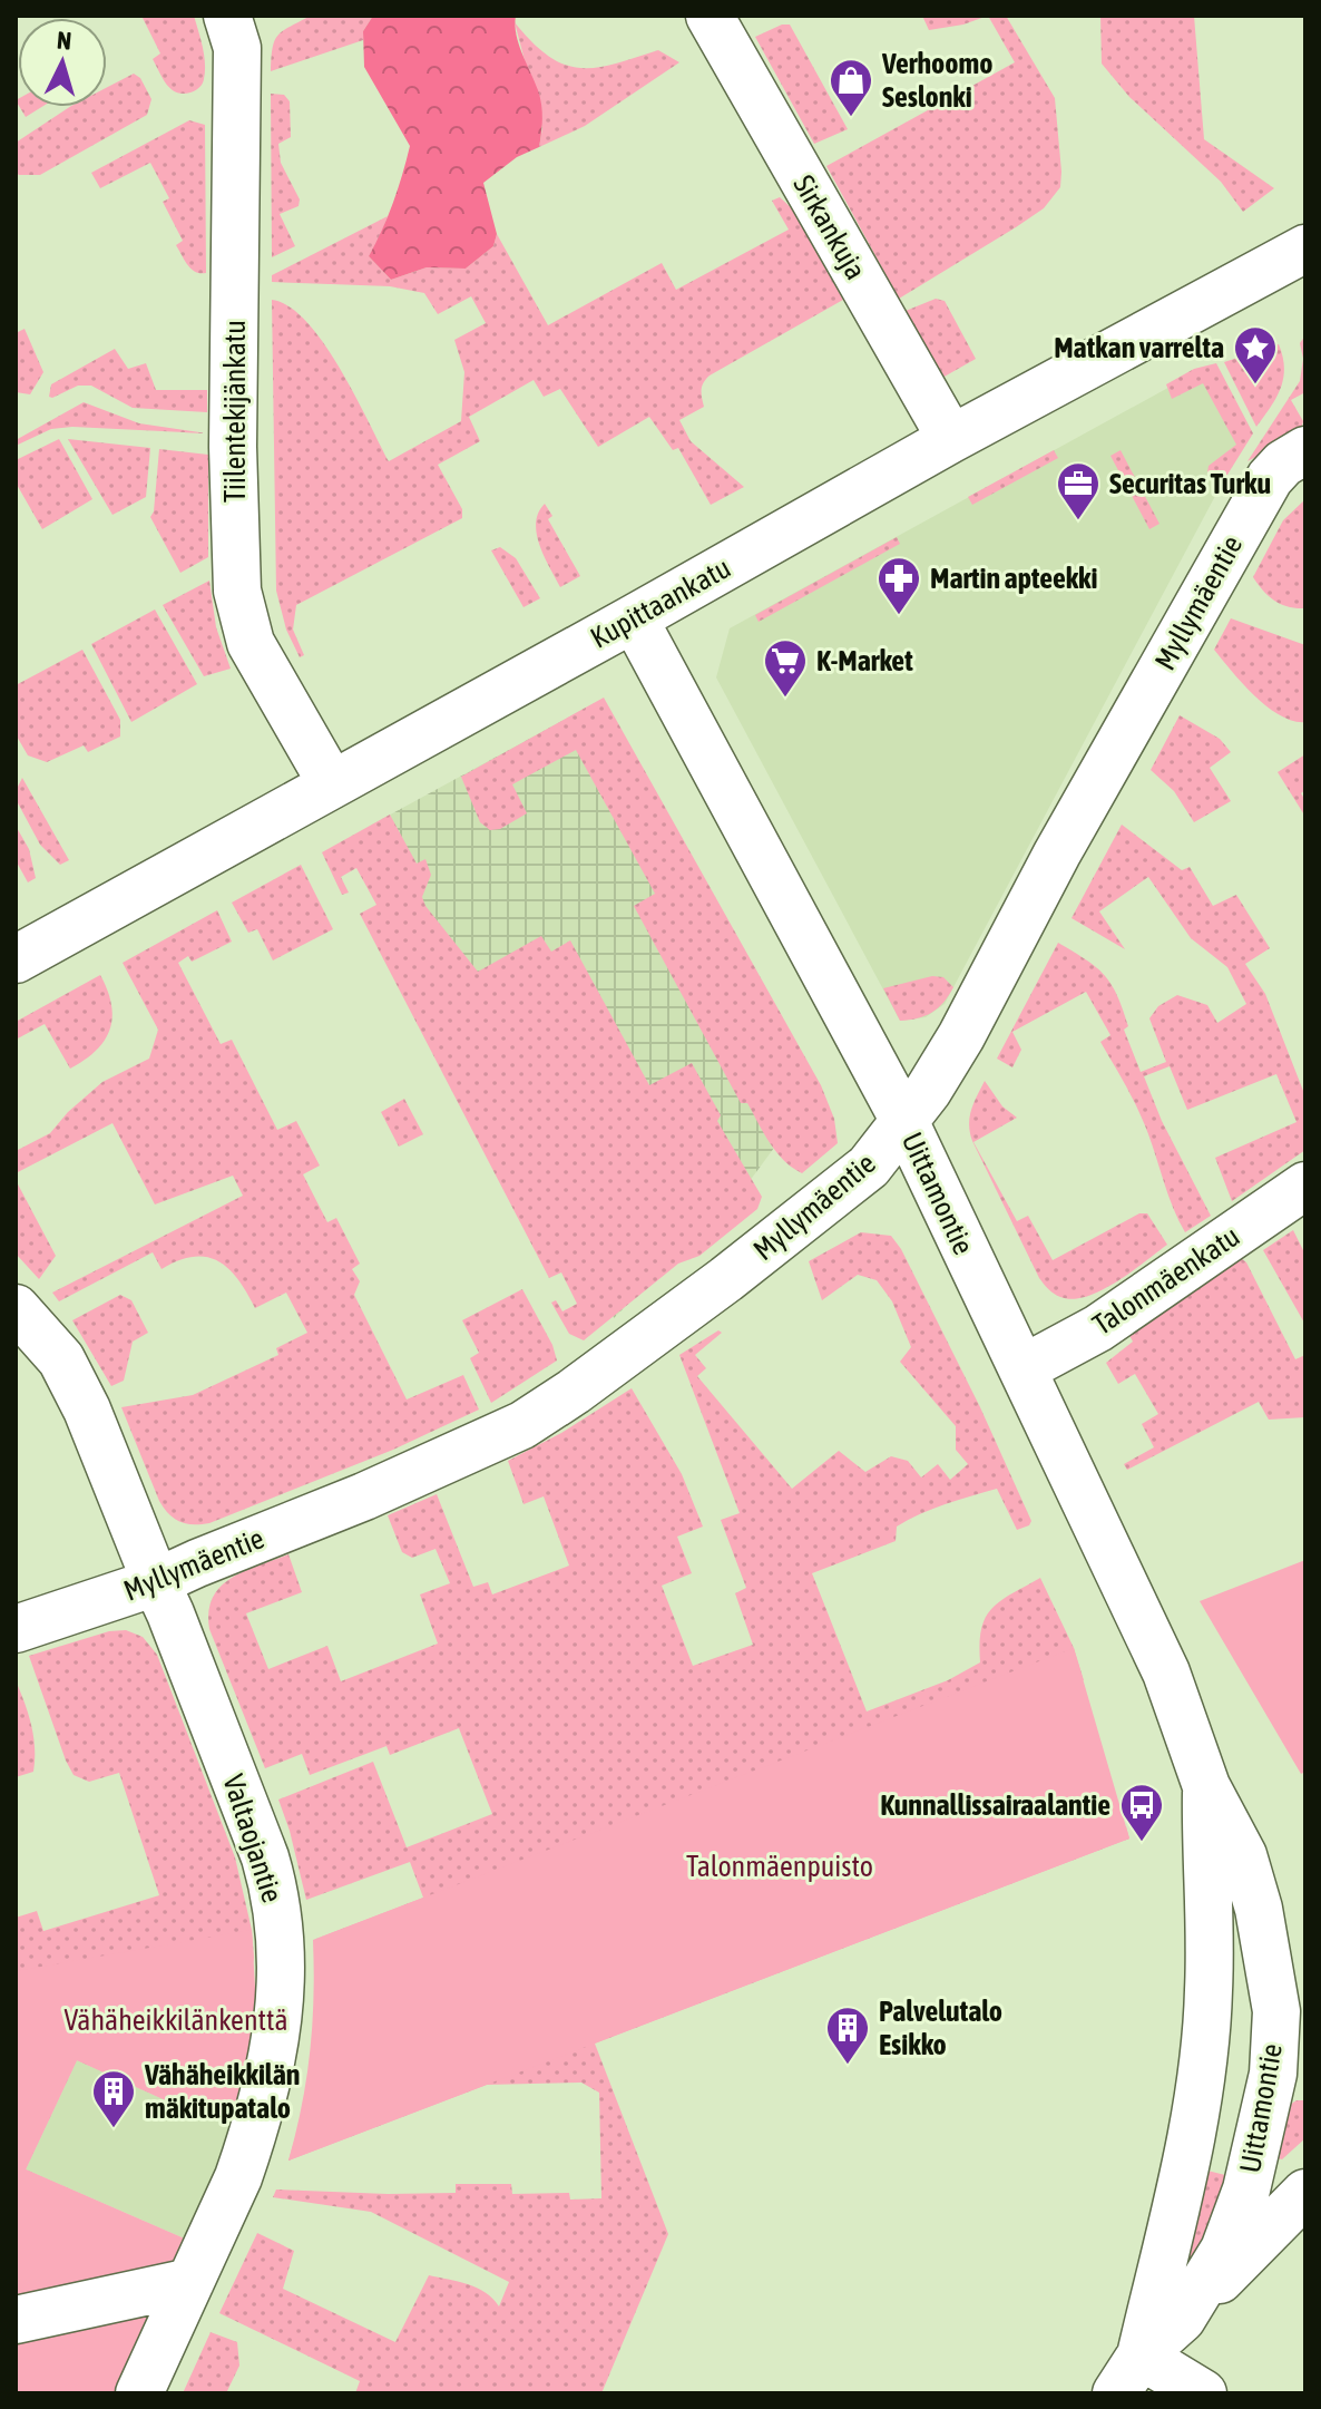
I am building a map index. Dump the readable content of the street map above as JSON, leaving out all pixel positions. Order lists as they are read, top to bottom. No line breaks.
{"streets":{"street":["Sirkankuja","Tiilentekijänkatu","Kupittaankatu","Myllymäentie","Uittamontie","Talonmäenkatu","Valtaojantie"]},"crossings":[["Sirkankuja","Kupittaankatu"],["Tiilentekijänkatu","Kupittaankatu"],["Kupittaankatu","Uittamontie"],["Myllymäentie","Uittamontie"],["Myllymäentie","Valtaojantie"],["Uittamontie","Talonmäenkatu"]],"parks":["Talonmäenpuisto","Vähäheikkilänkenttä"],"places":{"shop":["Verhoomo Seslonki"],"place":["Matkan varrelta"],"office":["Securitas Turku"],"pharmacy":["Martin apteekki"],"supermarket":["K-Market"],"bus stop":["Kunnallissairaalantie"],"building":["Palvelutalo Esikko","Vähäheikkilän mäkitupatalo"]},"north":"top"}
